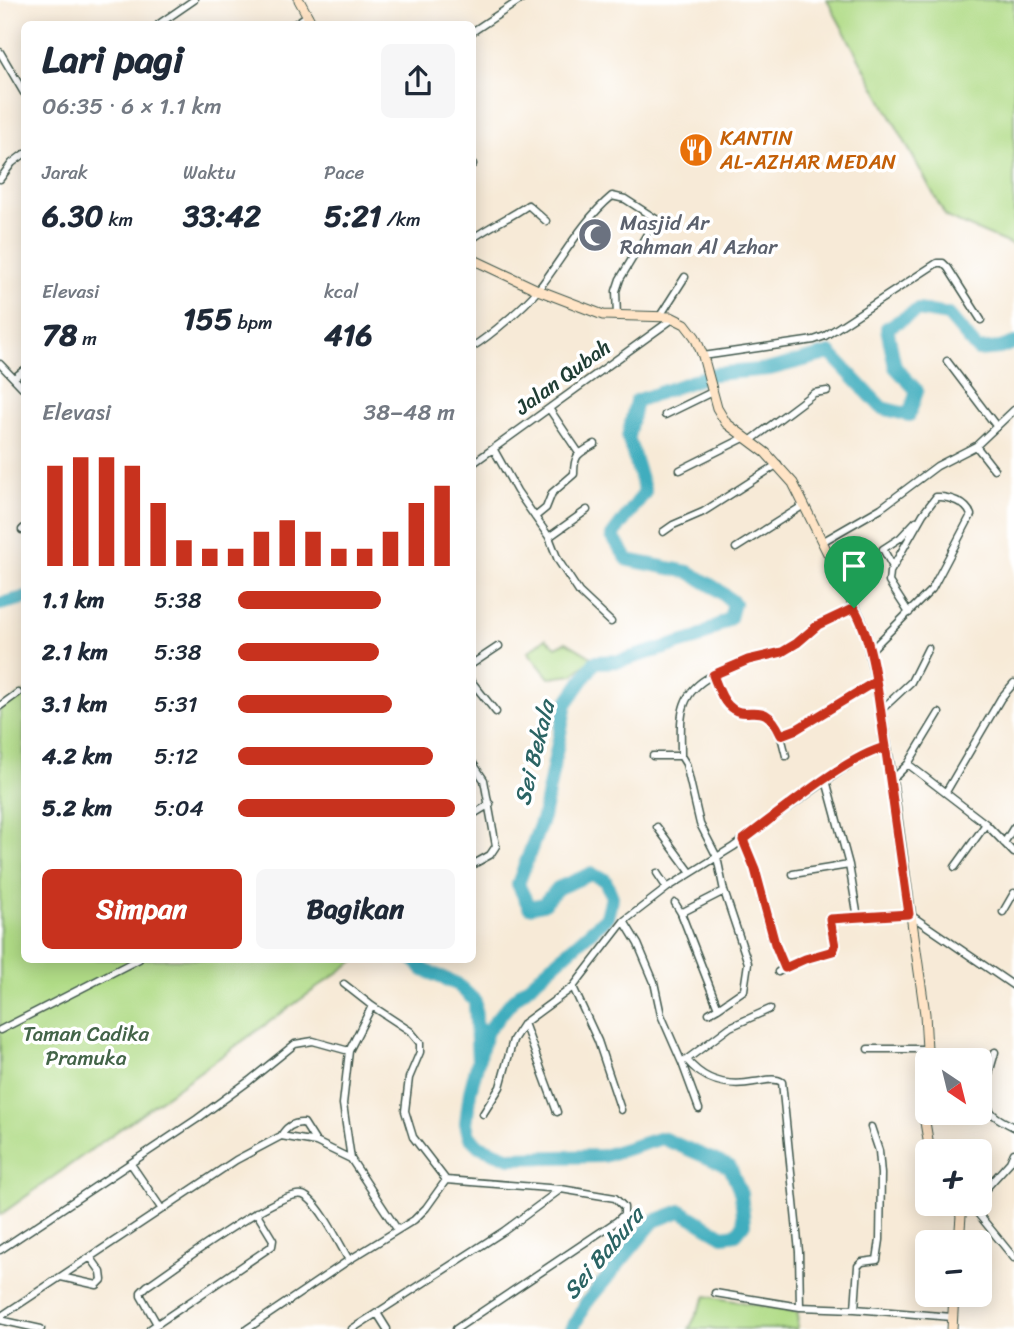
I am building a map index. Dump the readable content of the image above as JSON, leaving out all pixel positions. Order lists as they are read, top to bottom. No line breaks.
{"streets":{"street":["Jalan Qubah"]},"water":["Sei Bekala","Sei Babura"],"parks":["Taman Cadika Pramuka"],"places":{"restaurant":["KANTIN AL-AZHAR MEDAN"],"mosque":["Masjid Ar Rahman Al Azhar"]},"north":"bottom right","page":{"heading":["Lari pagi","06:35 · 6 × 1.1 km"],"stats":[["Jarak","6.30 km"],["Waktu","33:42"],["Pace","5:21 /km"],["Elevasi","78 m"],["155 bpm"],["kcal","416"]],"chart":["Elevasi","38–48 m"],"list":[{"name":"1.1 km","note":"5:38"},{"name":"2.1 km","note":"5:38"},{"name":"3.1 km","note":"5:31"},{"name":"4.2 km","note":"5:12"},{"name":"5.2 km","note":"5:04"}],"buttons":["Simpan","Bagikan"],"map_buttons":["+","−"]}}
